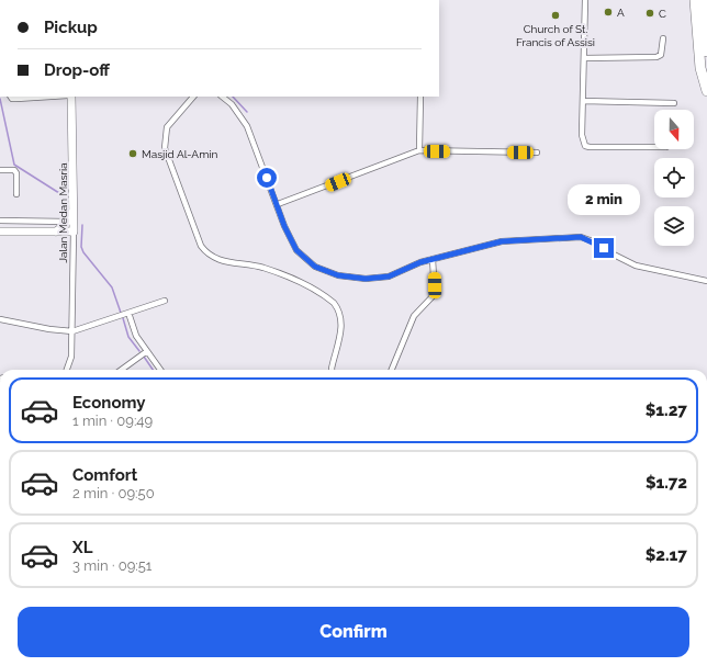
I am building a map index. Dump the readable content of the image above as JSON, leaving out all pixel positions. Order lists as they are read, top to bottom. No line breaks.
{"streets":{"street":["Jalan Medan Masria"]},"places":["A","C","Church of St. Francis of Assisi","Masjid Al-Amin"],"north":"bottom","page":{"banner":["Pickup","Drop-off"],"bubble":"2 min","list":[{"name":"Economy","note":"1 min · 09:49","value":"$1.27"},{"name":"Comfort","note":"2 min · 09:50","value":"$1.72"},{"name":"XL","note":"3 min · 09:51","value":"$2.17"}],"buttons":"Confirm"}}
